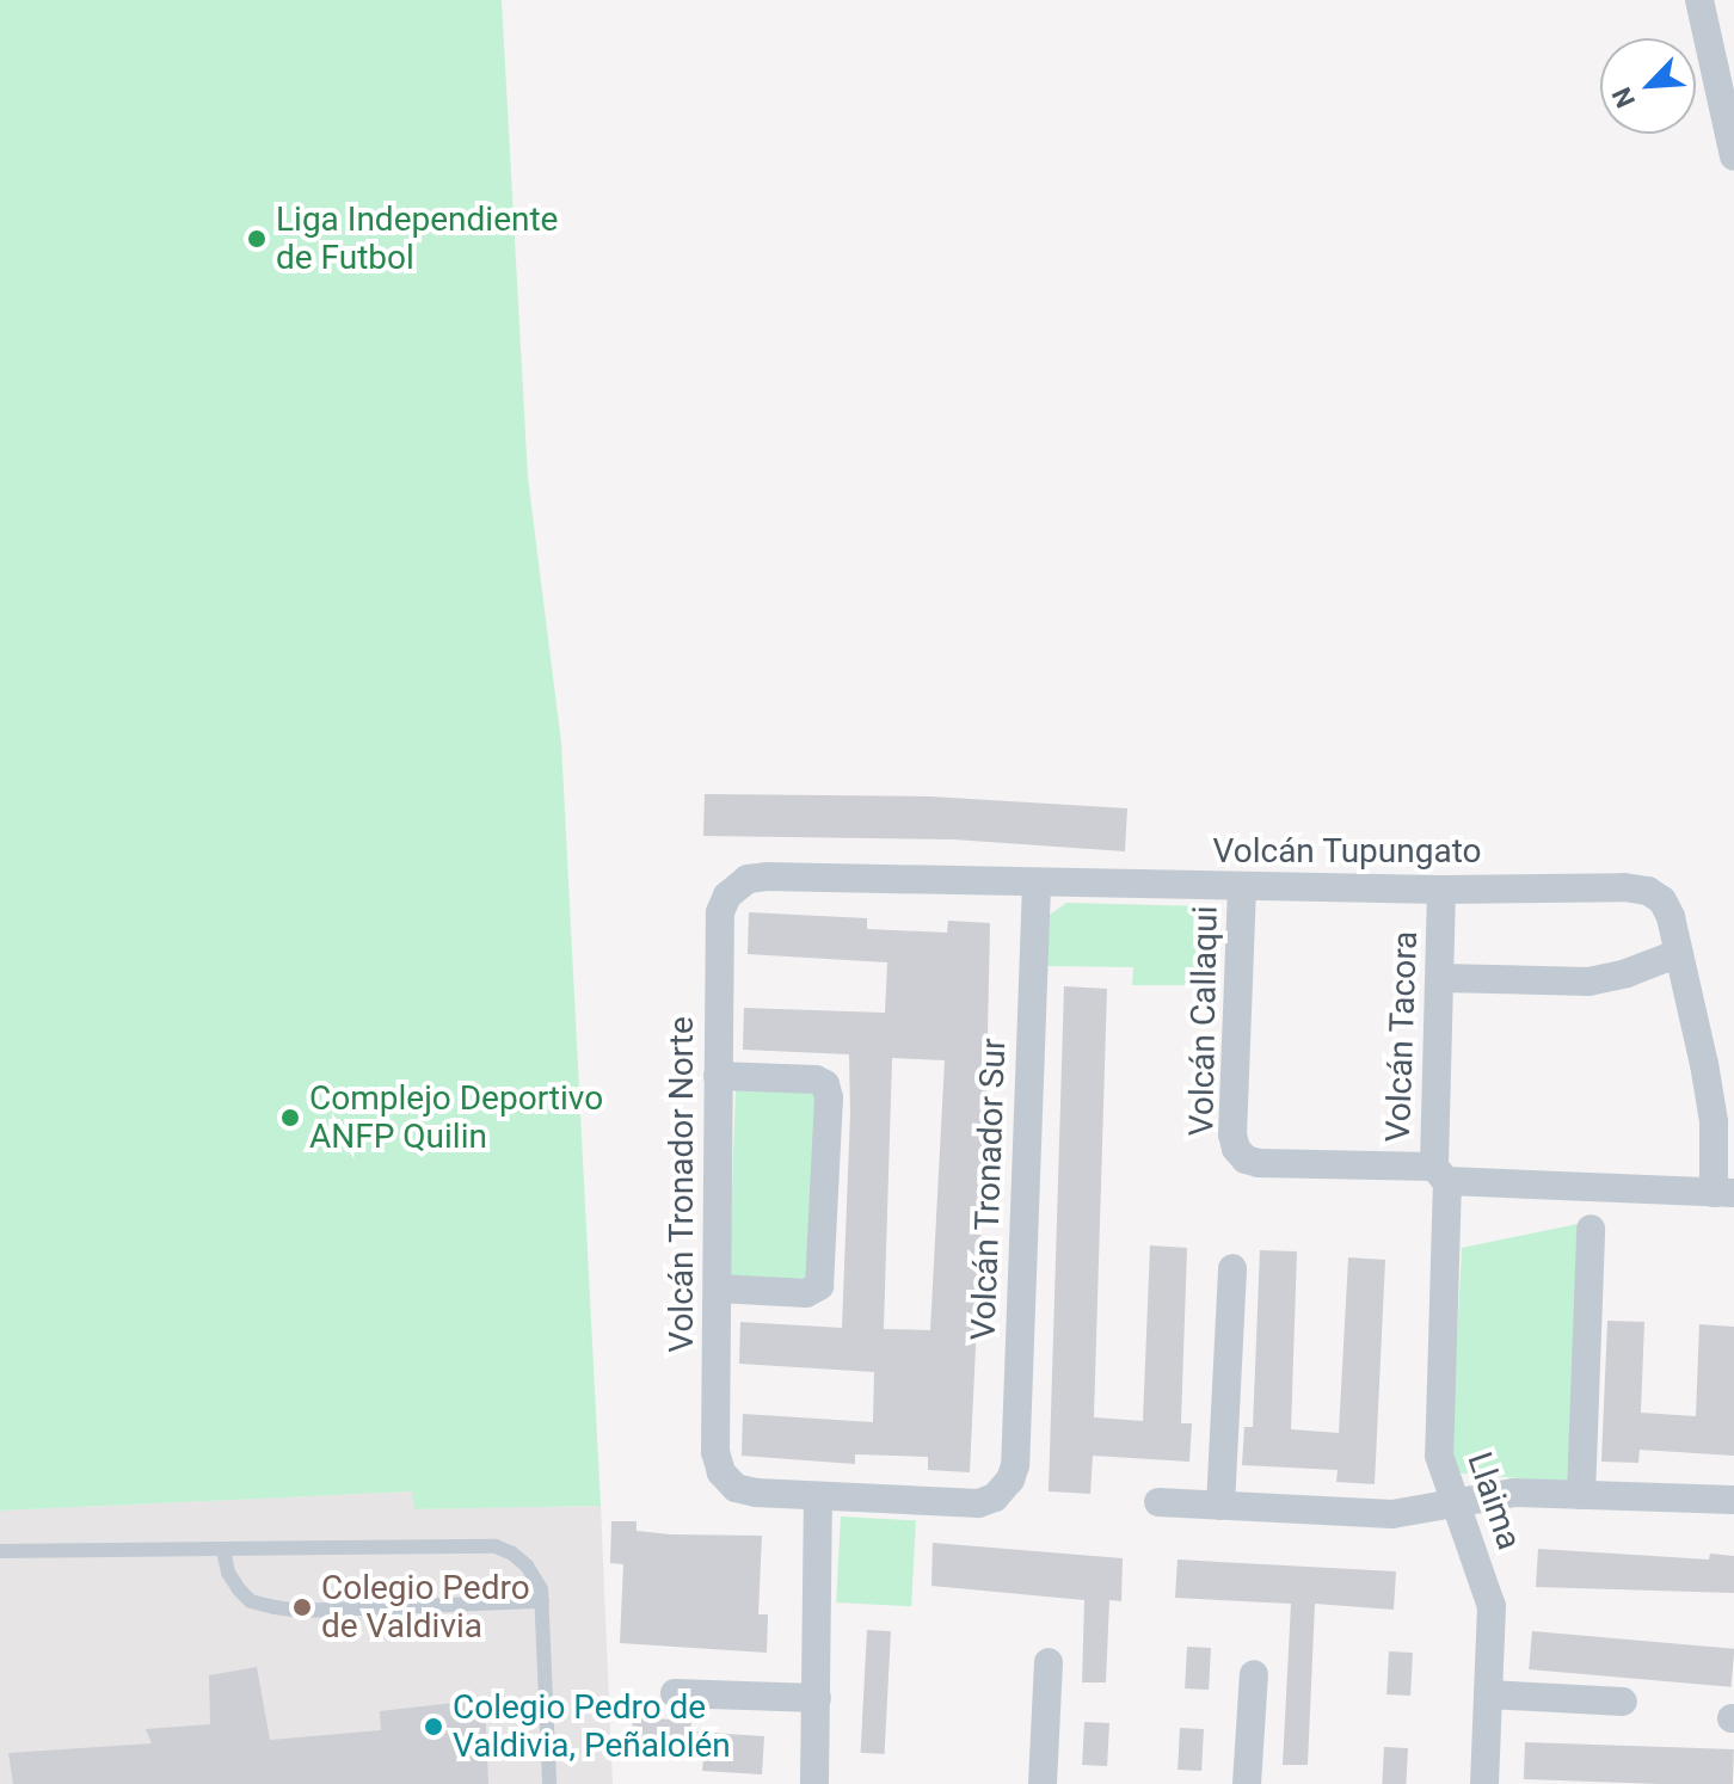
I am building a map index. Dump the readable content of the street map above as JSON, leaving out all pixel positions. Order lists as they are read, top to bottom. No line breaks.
{"streets":{"street":["Volcán Tupungato","Volcán Callaqui","Volcán Tacora","Volcán Tronador Norte","Volcán Tronador Sur","Llaima"]},"crossings":[["Volcán Tupungato","Volcán Callaqui"],["Volcán Tupungato","Volcán Tacora"],["Volcán Tupungato","Volcán Tronador Norte"],["Volcán Tupungato","Volcán Tronador Sur"],["Volcán Callaqui","Volcán Tacora"],["Volcán Callaqui","Llaima"],["Volcán Tacora","Llaima"],["Volcán Tronador Norte","Volcán Tronador Sur"]],"places":["Liga Independiente de Futbol","Complejo Deportivo ANFP Quilin","Colegio Pedro de Valdivia","Colegio Pedro de Valdivia, Peñalolén"],"north":"bottom left"}
